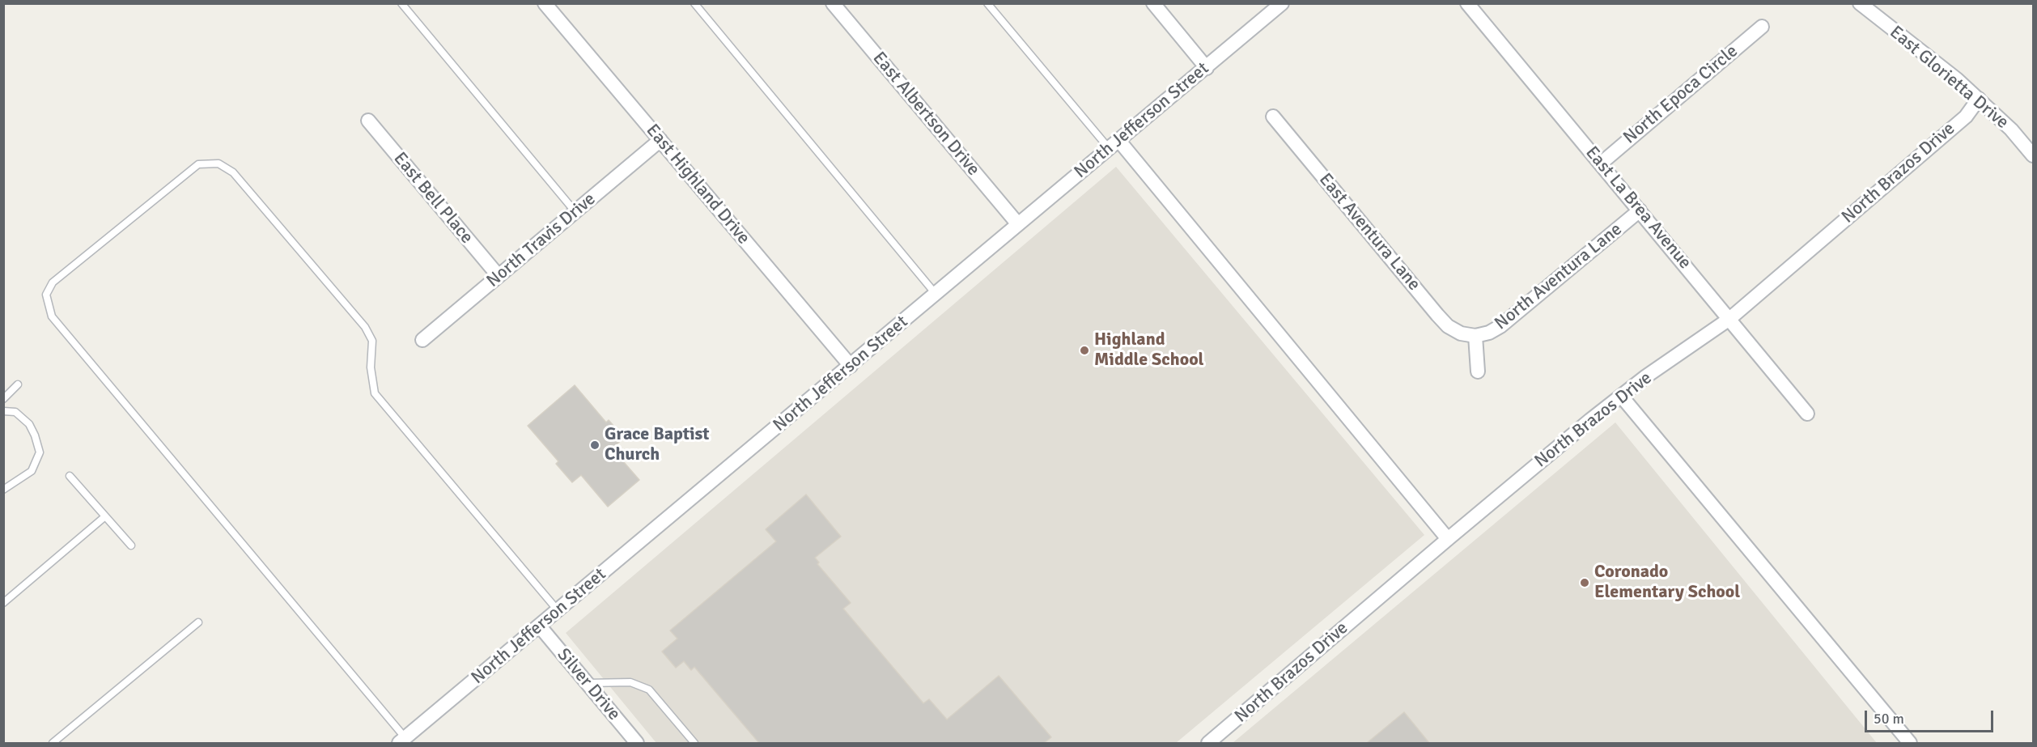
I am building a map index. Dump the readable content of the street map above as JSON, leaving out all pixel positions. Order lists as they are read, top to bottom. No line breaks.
{"streets":{"street":["East Glorietta Drive","North Epoca Circle","East Albertson Drive","North Jefferson Street","North Brazos Drive","East Highland Drive","East Bell Place","East La Brea Avenue","East Aventura Lane","North Travis Drive","North Aventura Lane","Silver Drive"]},"crossings":[["East Glorietta Drive","North Brazos Drive"],["North Epoca Circle","East La Brea Avenue"],["East Albertson Drive","North Jefferson Street"],["North Jefferson Street","East Highland Drive"],["North Jefferson Street","Silver Drive"],["North Brazos Drive","East La Brea Avenue"],["East Highland Drive","North Travis Drive"],["East Bell Place","North Travis Drive"],["East La Brea Avenue","North Aventura Lane"],["East Aventura Lane","North Aventura Lane"]],"places":["Highland Middle School","Grace Baptist Church","Coronado Elementary School"],"scale_bar":"50 m"}
